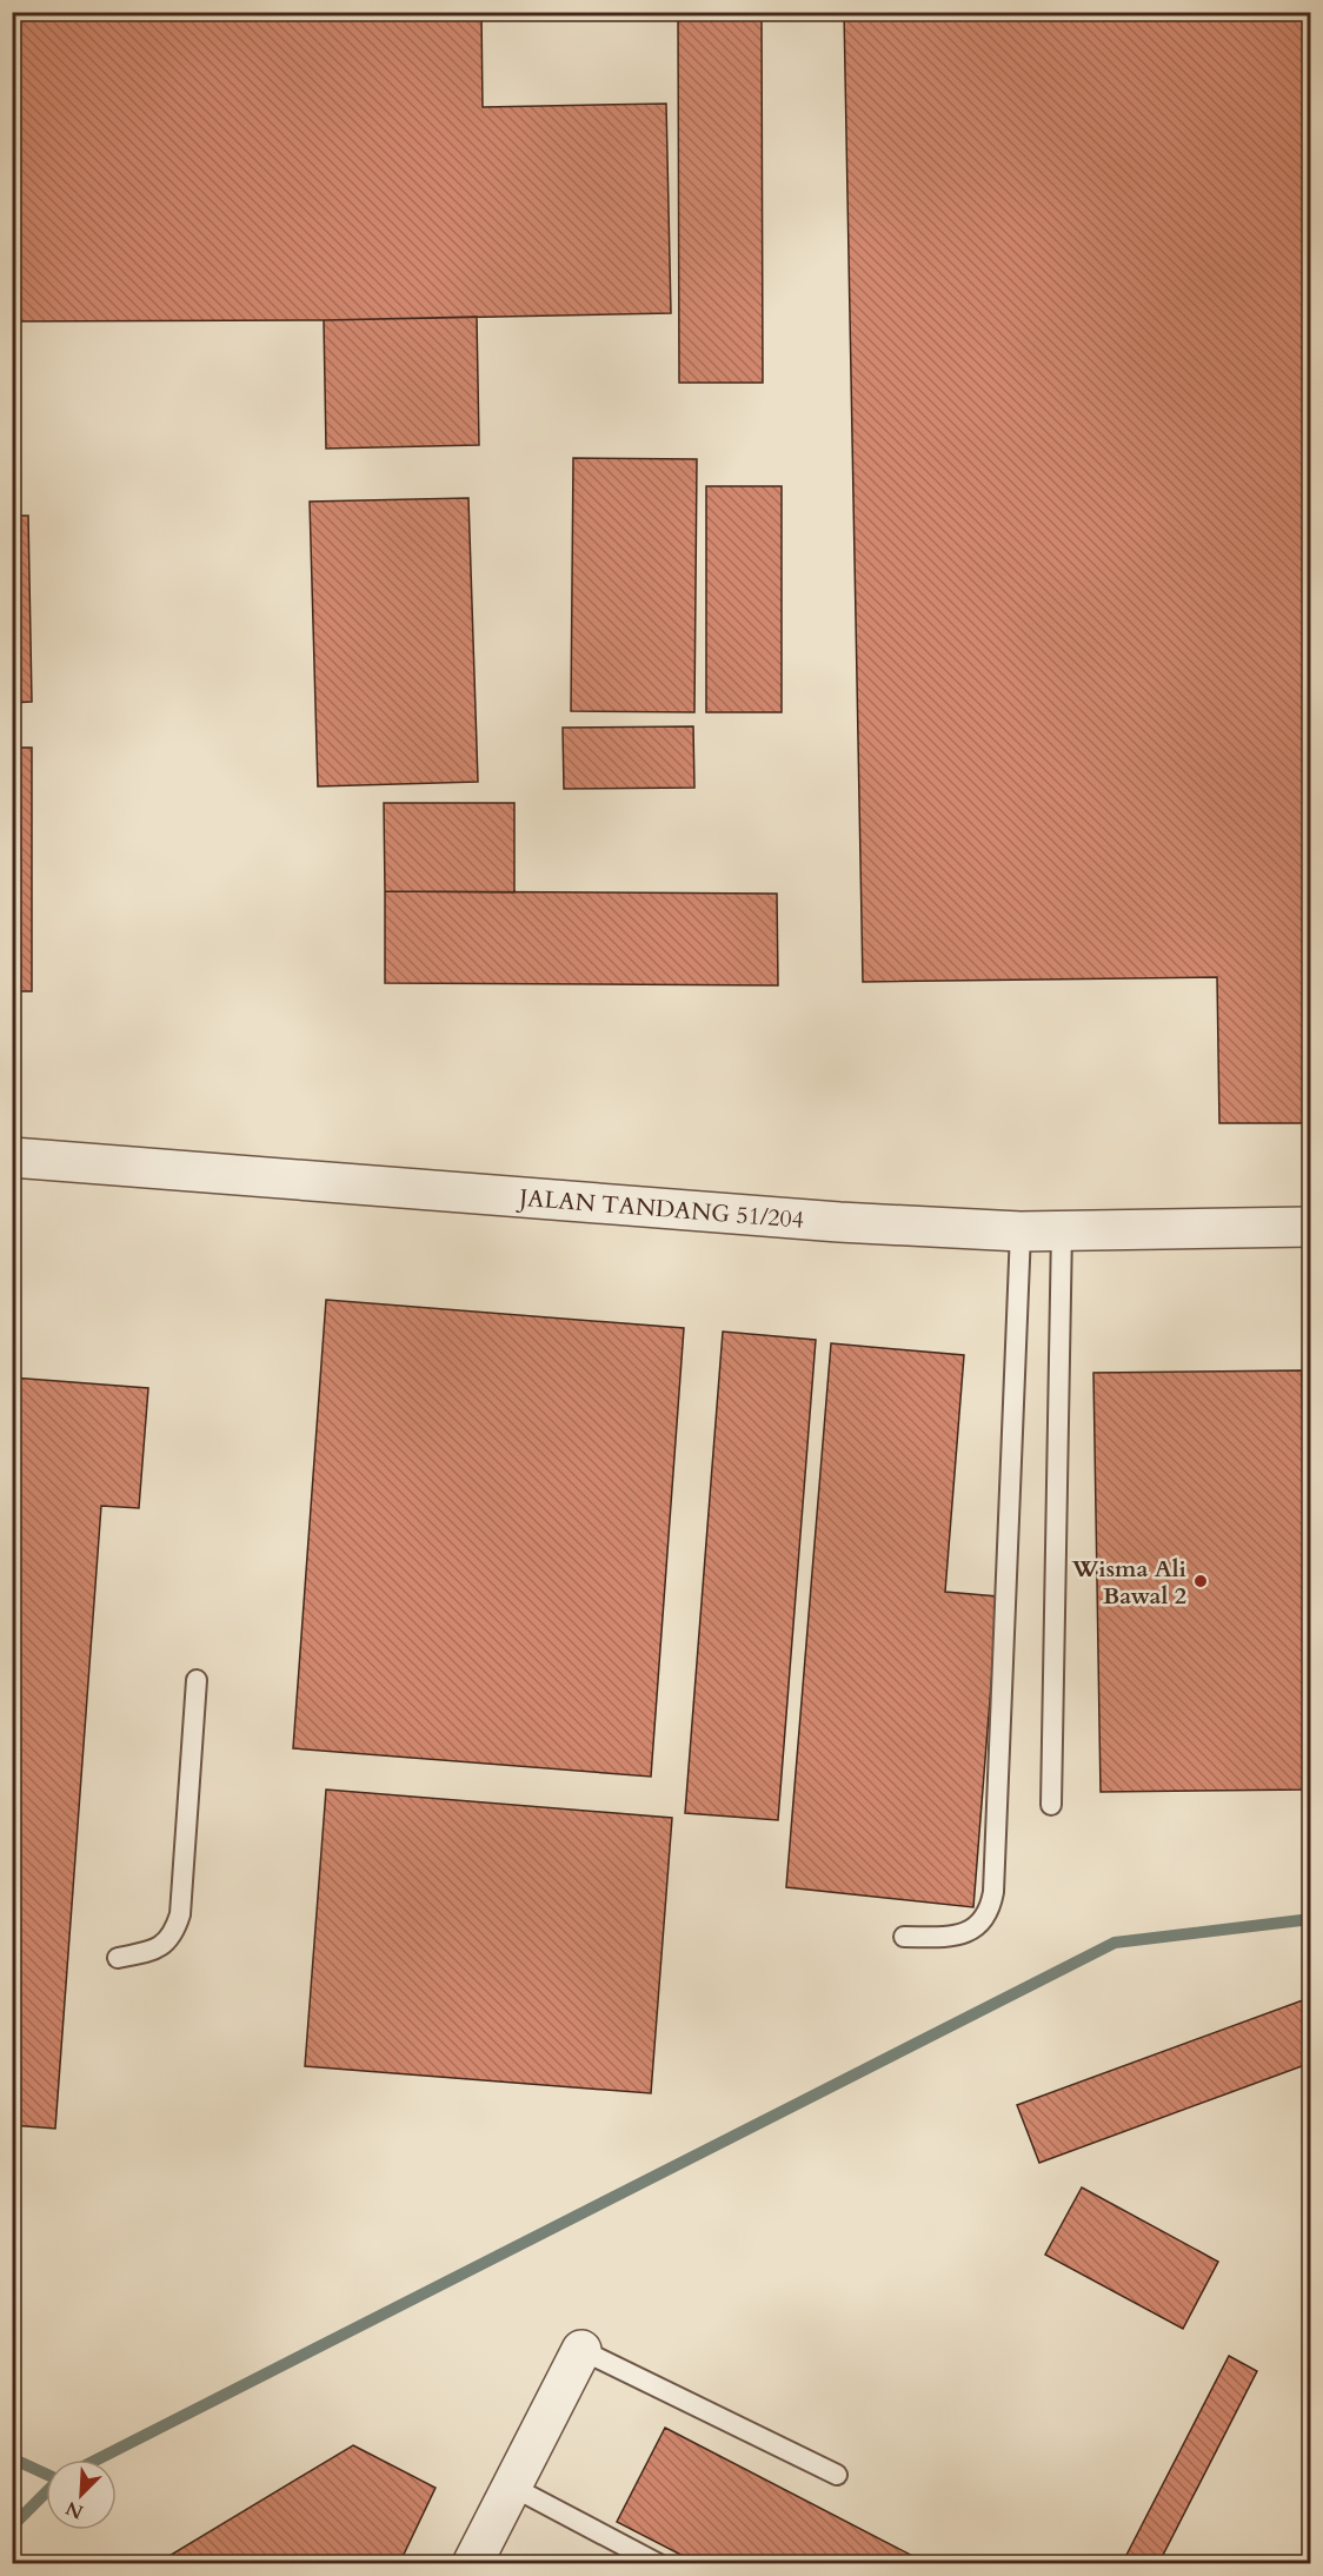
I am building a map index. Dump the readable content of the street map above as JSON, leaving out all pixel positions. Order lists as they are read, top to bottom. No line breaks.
{"streets":{"street":["JALAN TANDANG 51/204"]},"places":["Wisma Ali Bawal 2"],"north":"bottom left"}
